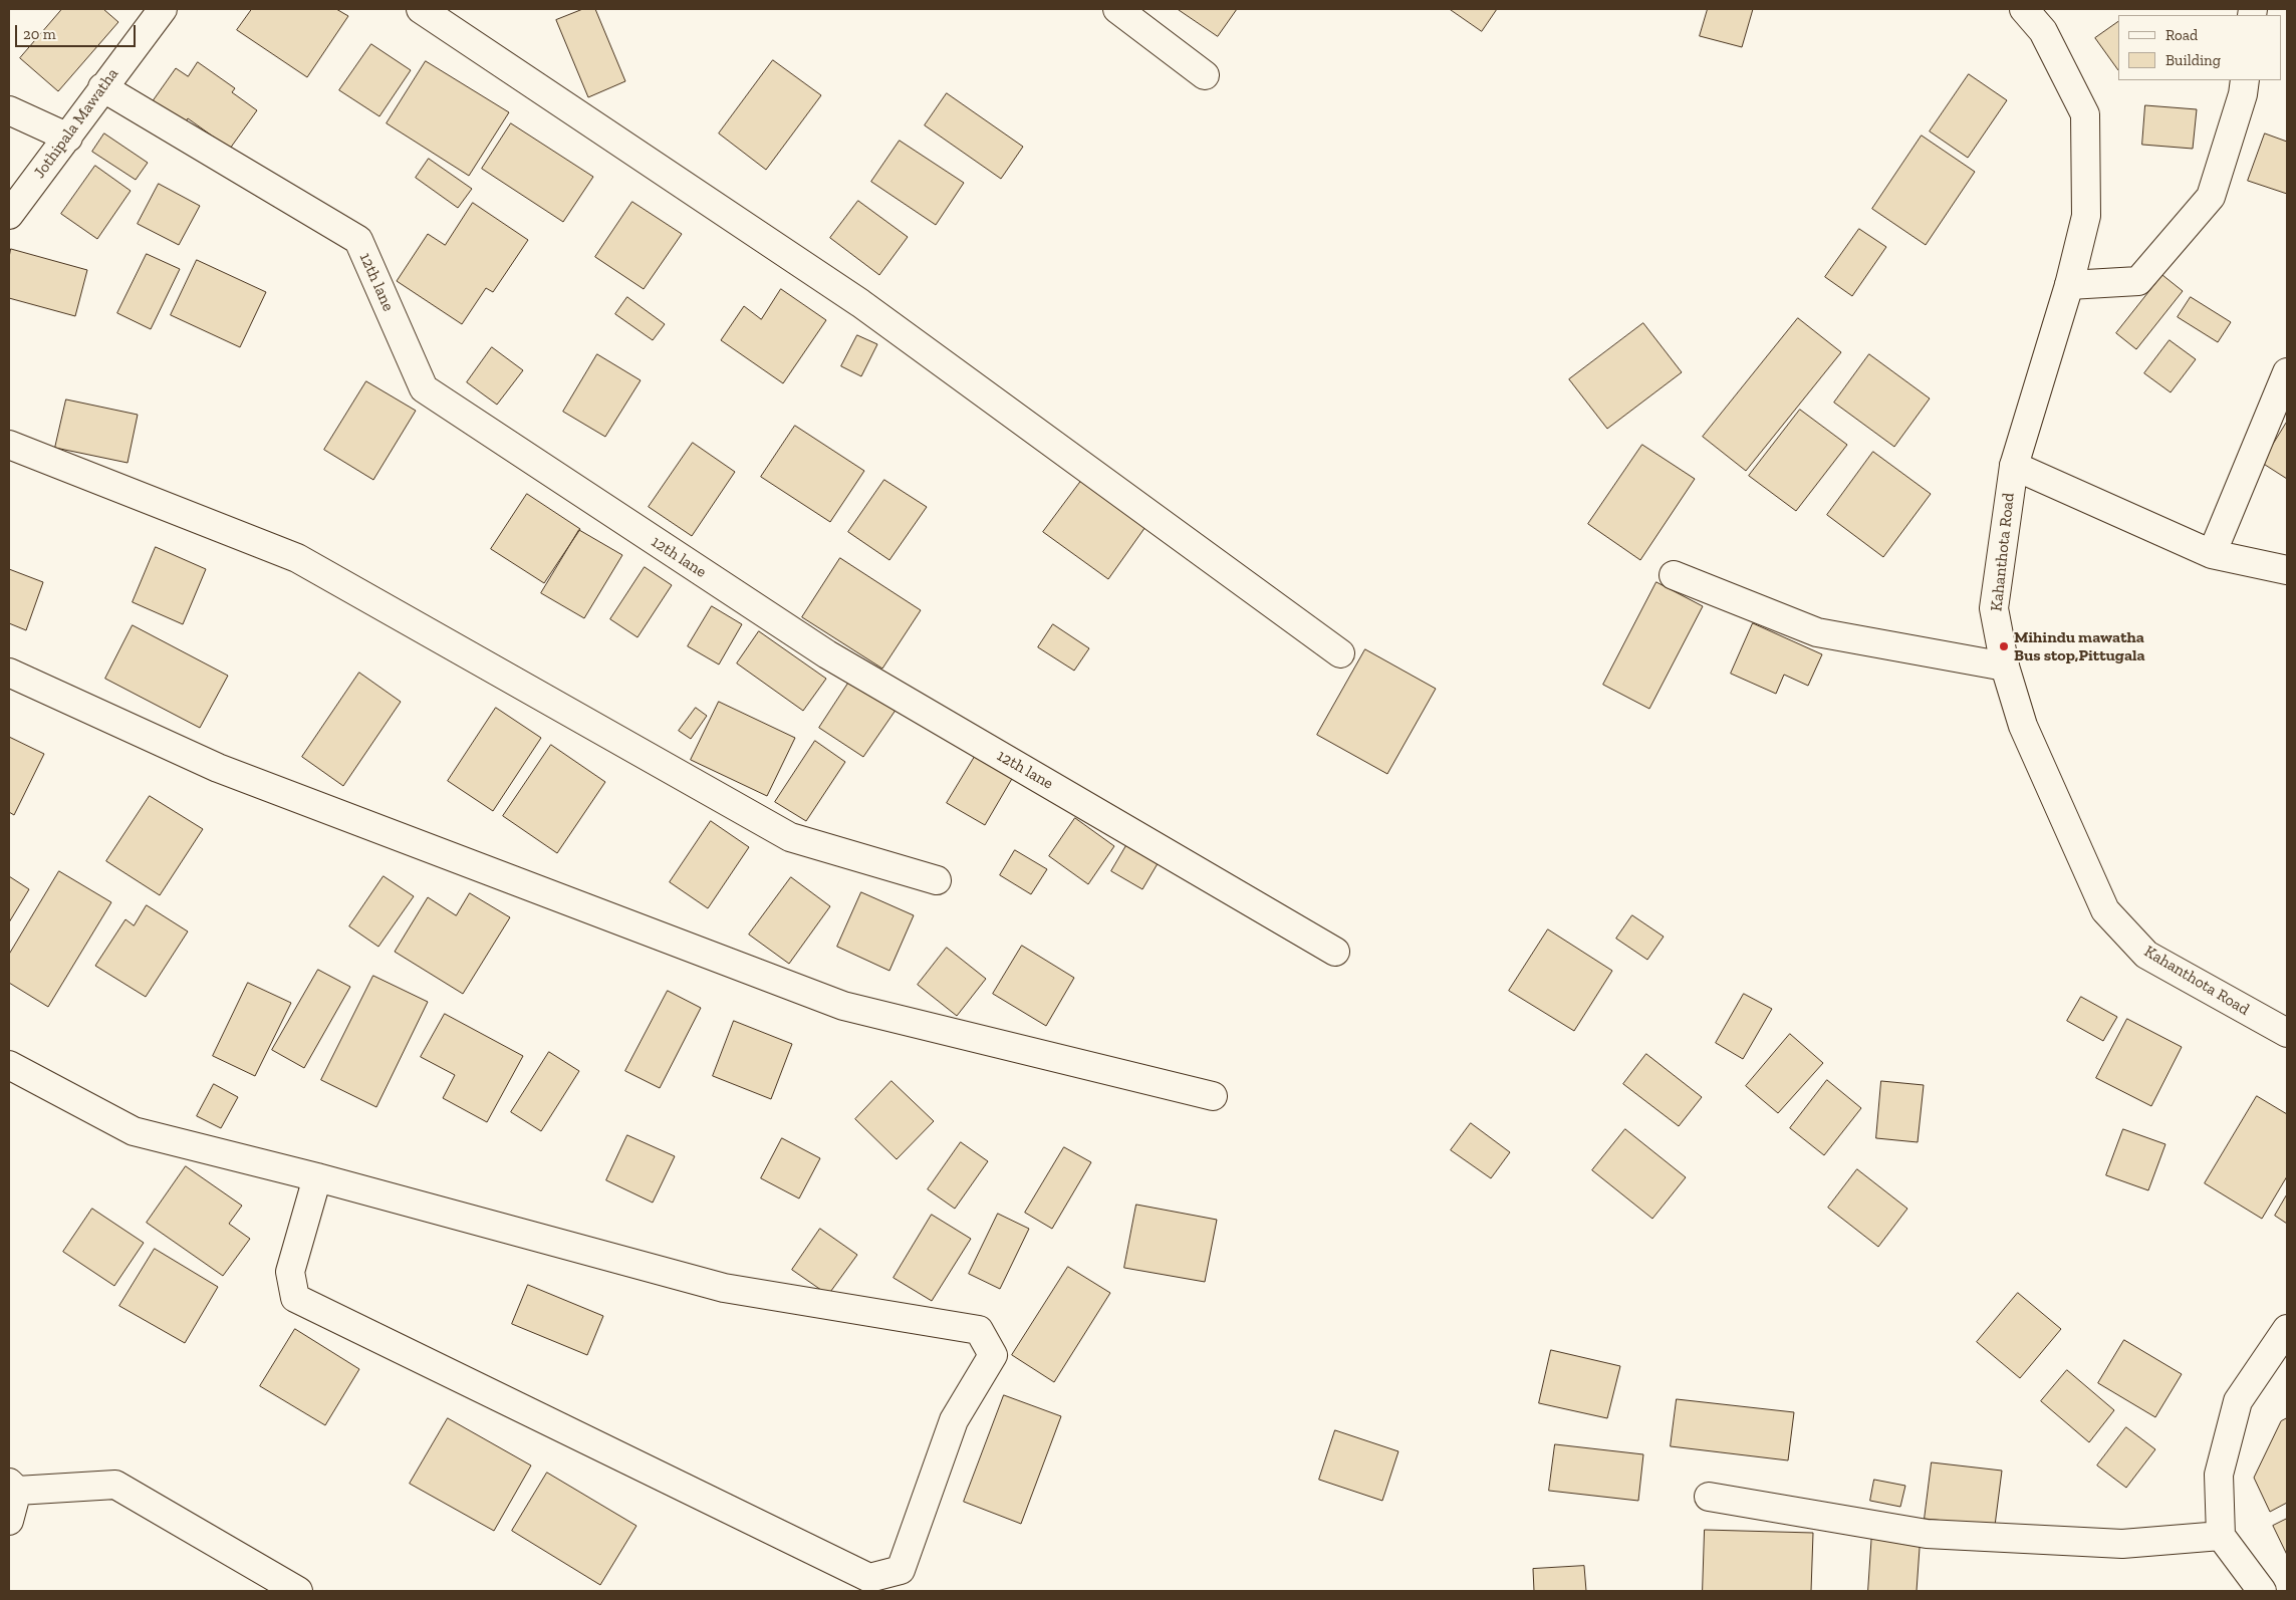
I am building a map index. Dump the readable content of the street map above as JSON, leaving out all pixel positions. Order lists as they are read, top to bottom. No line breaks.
{"streets":{"street":["Jothipala Mawatha","12th lane","Kahanthota Road"]},"crossings":[["Jothipala Mawatha","12th lane"]],"places":["Mihindu mawatha Bus stop,Pittugala"],"legend":["Road","Building"],"scale_bar":"20 m"}
